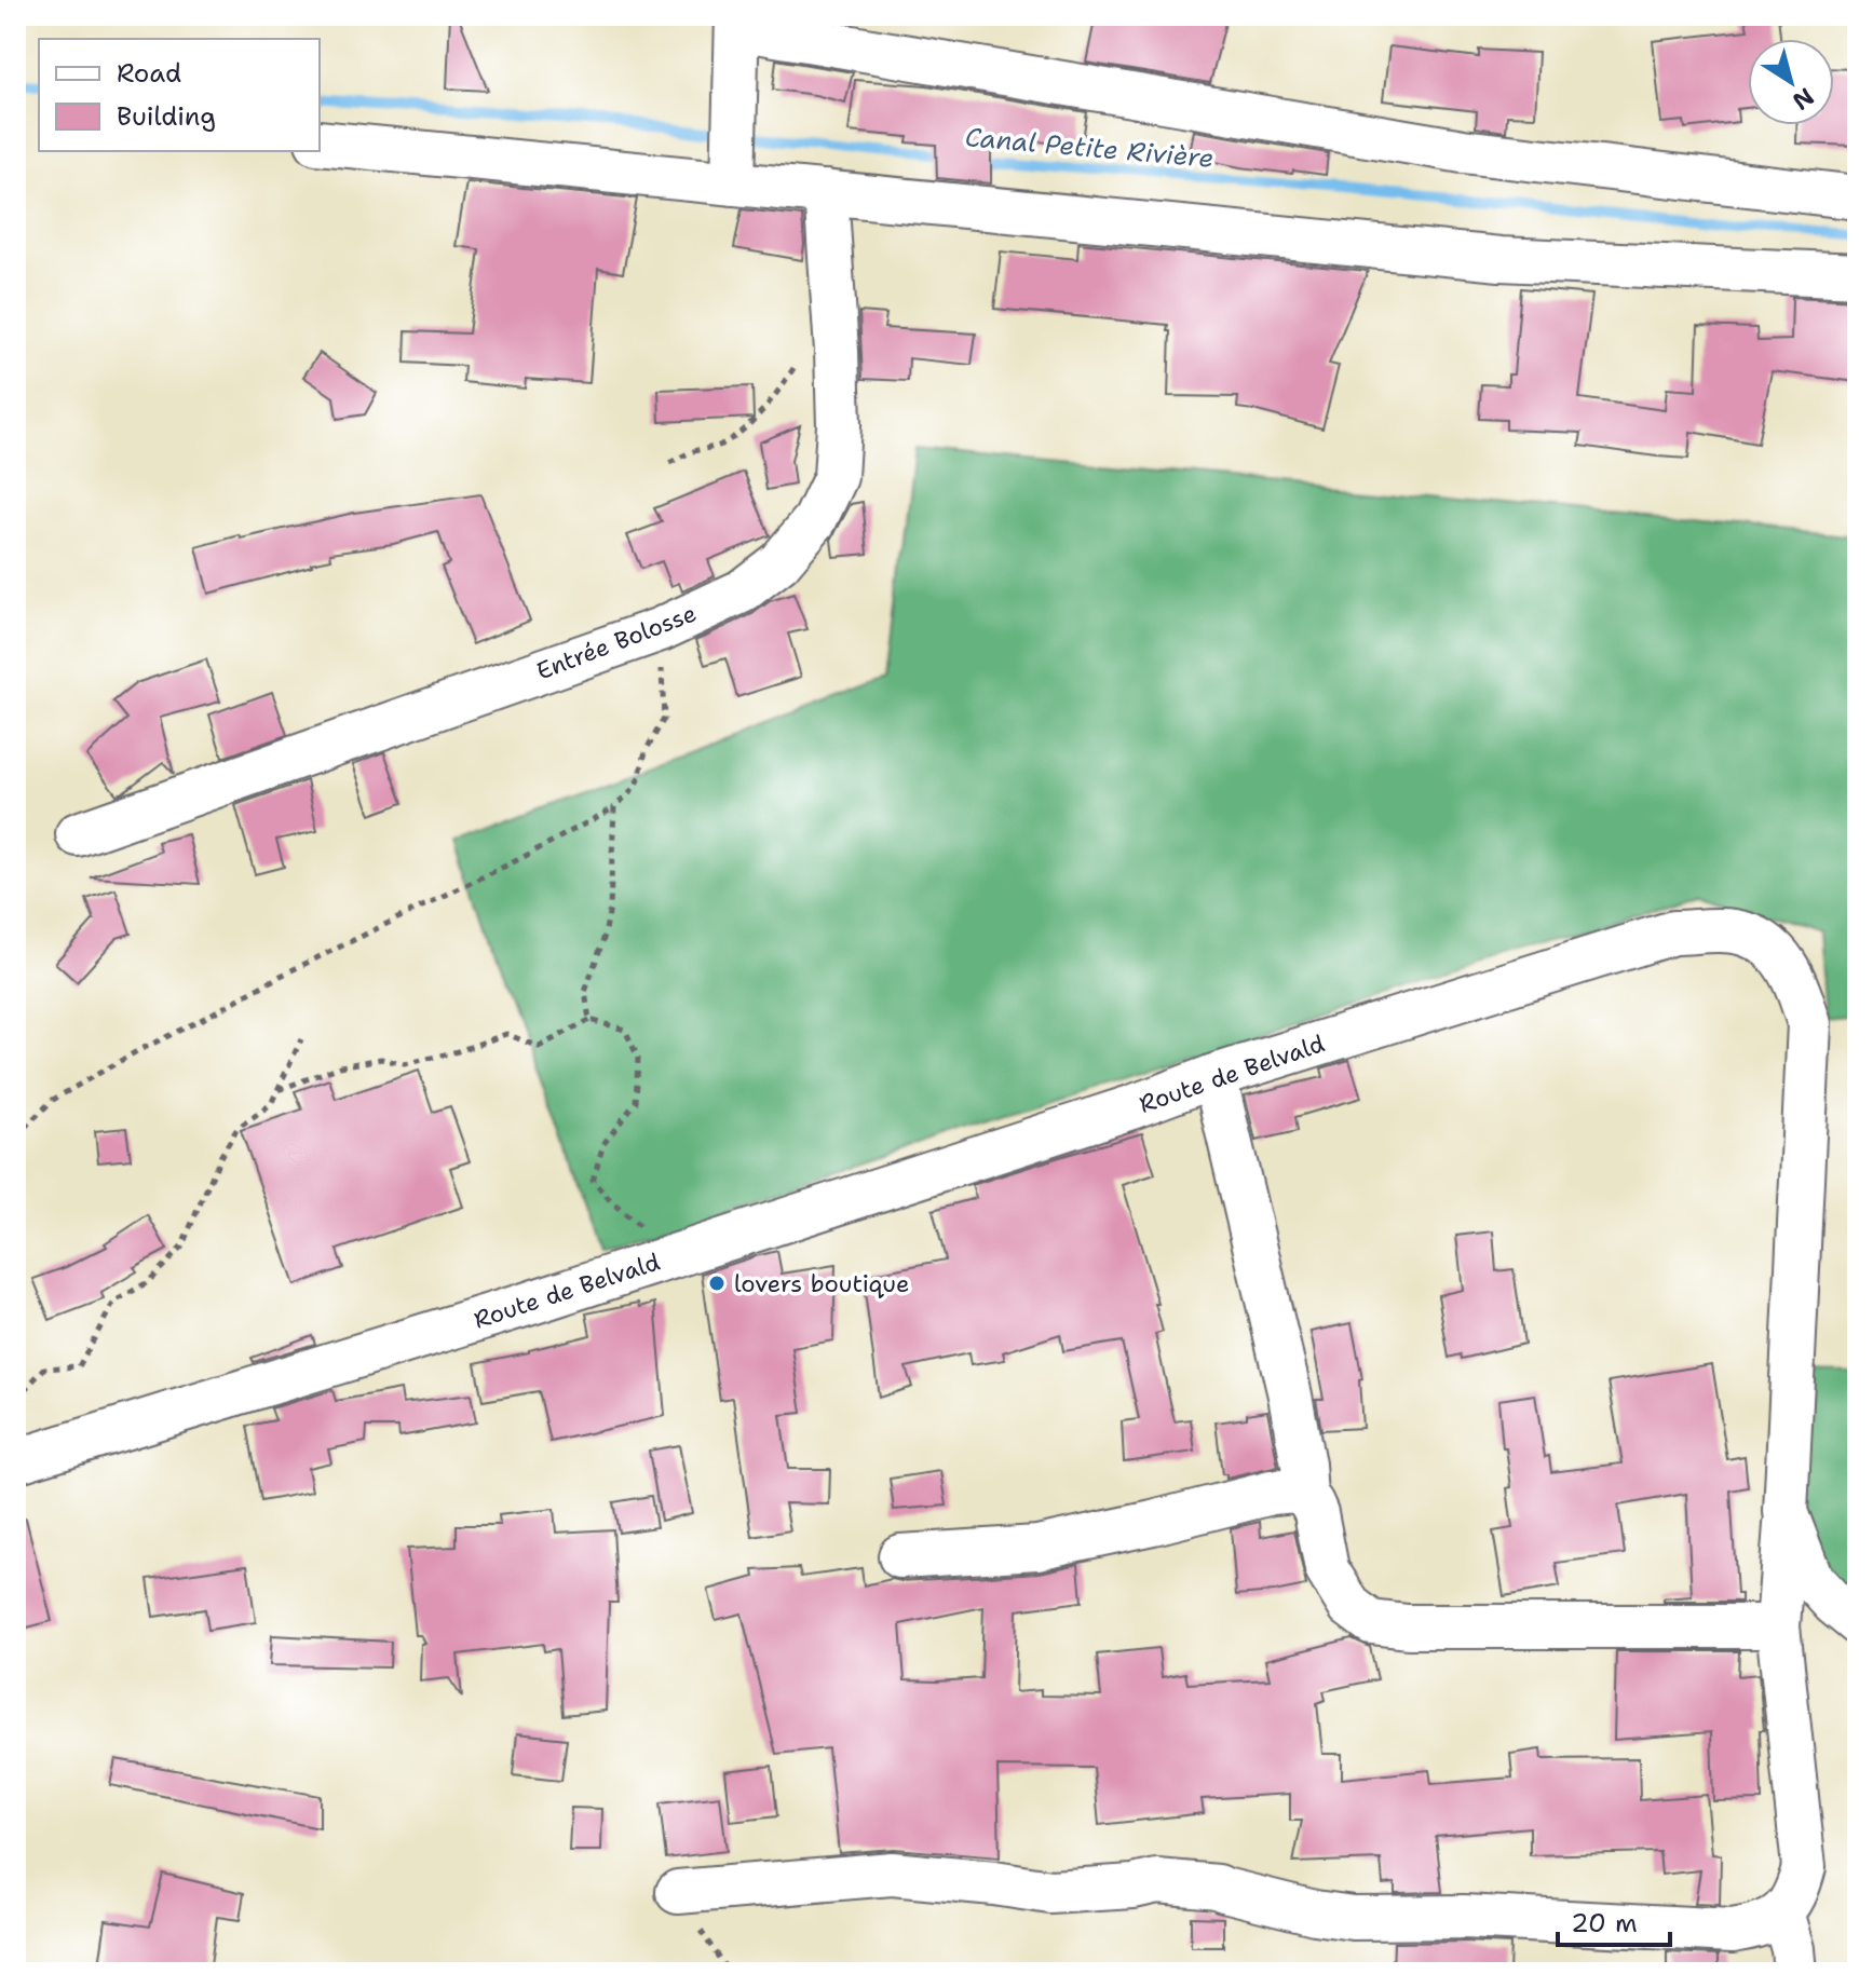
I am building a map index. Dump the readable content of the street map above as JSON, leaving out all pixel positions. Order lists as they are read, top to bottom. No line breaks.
{"streets":{"street":["Entrée Bolosse","Route de Belvald"]},"water":["Canal Petite Rivière"],"places":["lovers boutique"],"legend":["Road","Building"],"scale_bar":"20 m","north":"bottom right"}
